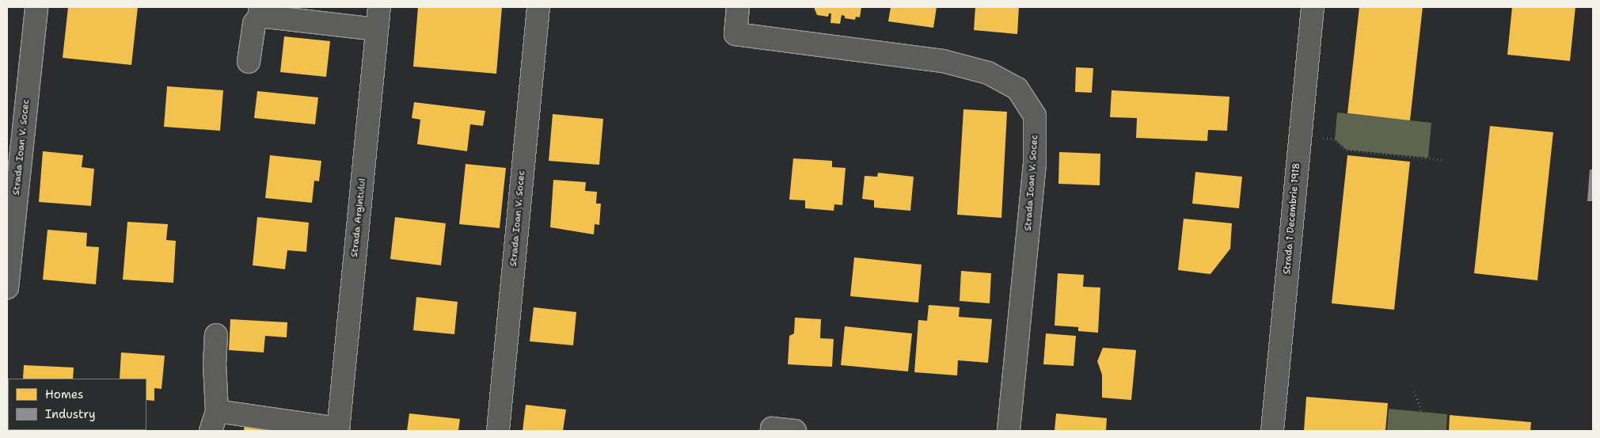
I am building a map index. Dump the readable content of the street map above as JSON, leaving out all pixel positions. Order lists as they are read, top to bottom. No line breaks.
{"streets":{"street":["Strada Ioan V. Socec","Strada Argintului","Strada 1 Decembrie 1918"]},"legend":["Homes","Industry"]}
